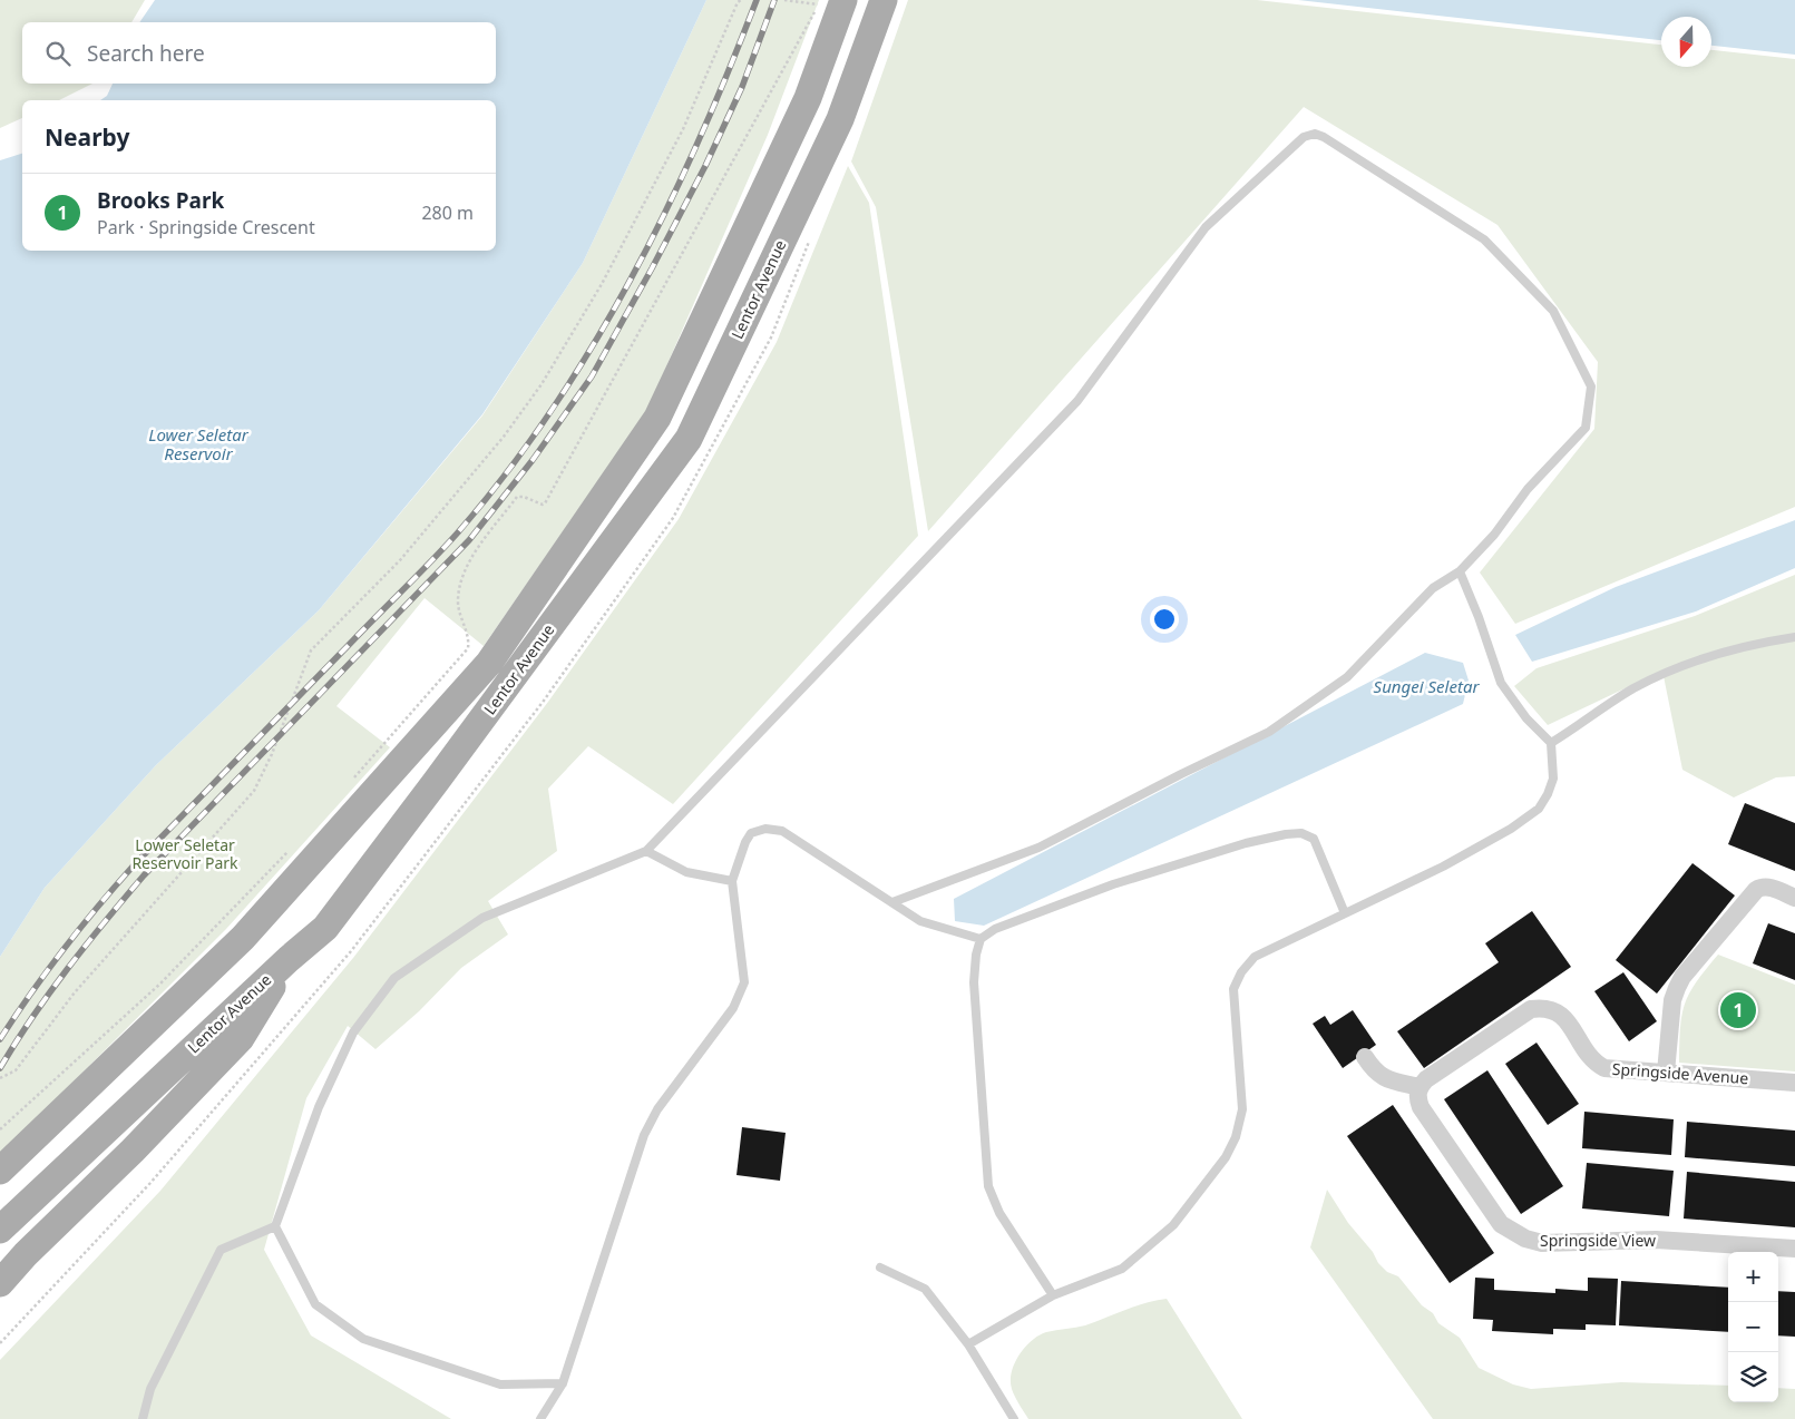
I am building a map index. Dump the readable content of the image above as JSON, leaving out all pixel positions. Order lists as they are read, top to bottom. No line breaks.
{"streets":{"main road":["Lentor Avenue"],"street":["Springside Avenue","Springside View"]},"crossings":[["Springside Avenue","Springside View"]],"water":["Lower Seletar Reservoir","Sungei Seletar"],"parks":["Lower Seletar Reservoir Park"],"north":"bottom","page":{"search":"Search here","heading":"Nearby","list":[{"mark":"1","name":"Brooks Park","note":"Park · Springside Crescent","value":"280 m"}],"pins":"1","map_buttons":["+","−"]}}
